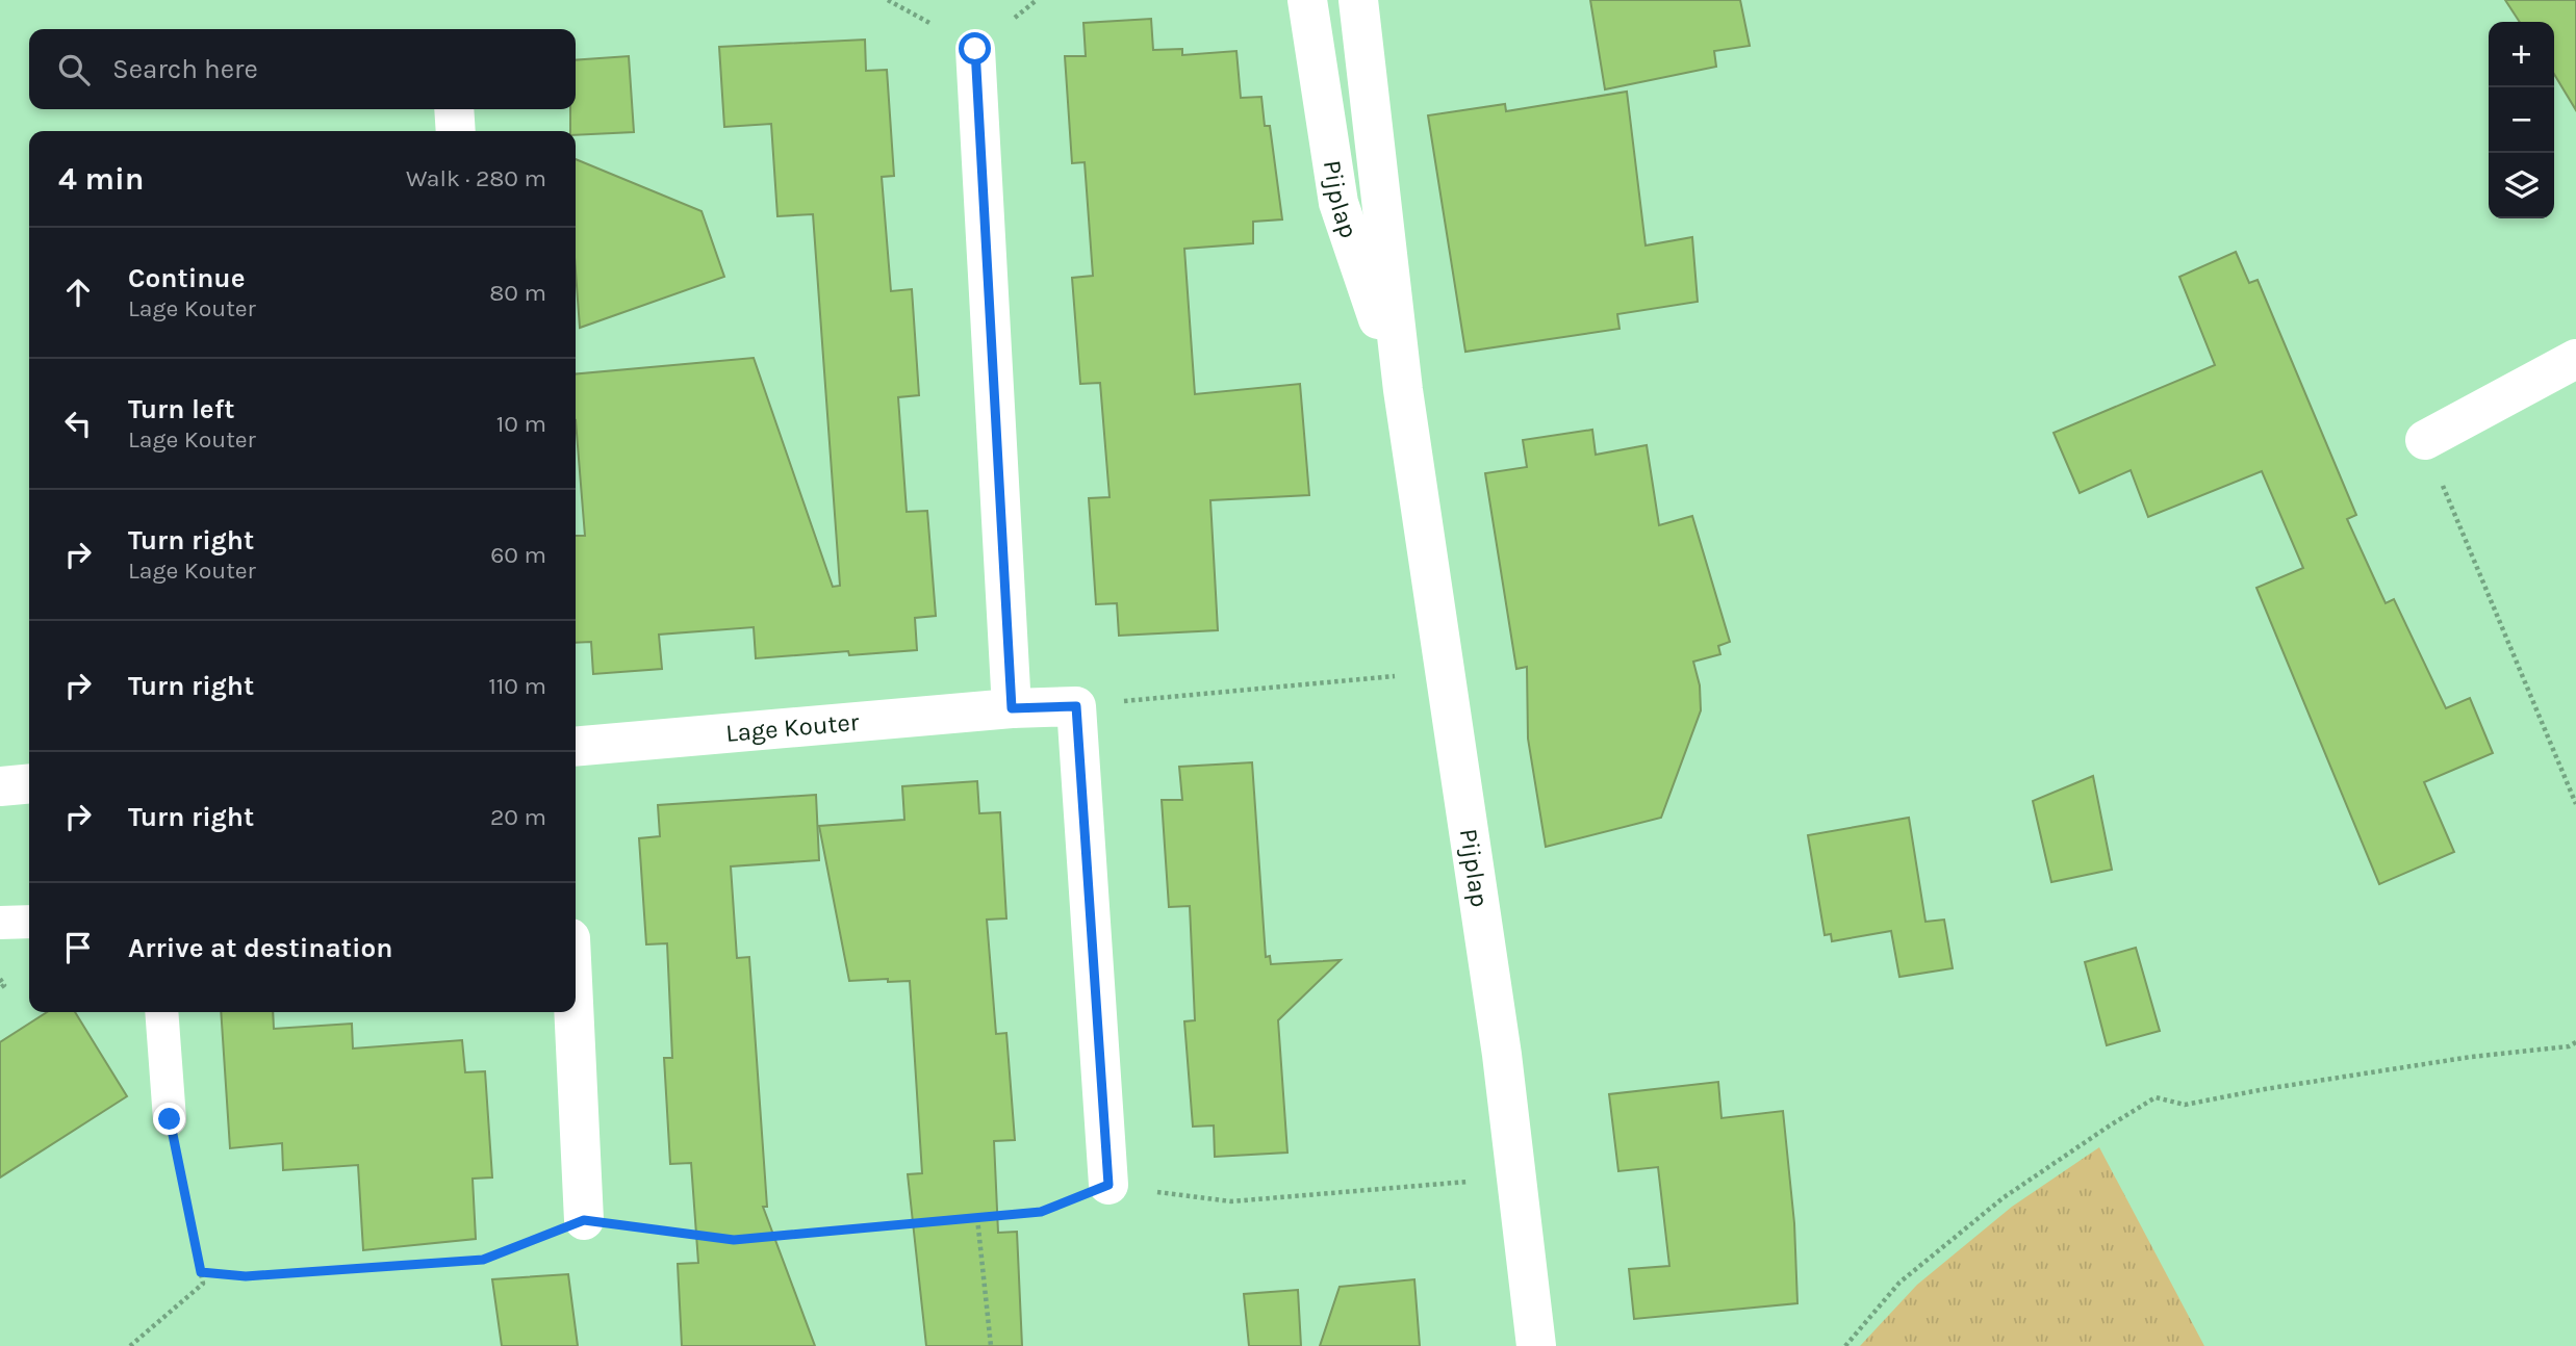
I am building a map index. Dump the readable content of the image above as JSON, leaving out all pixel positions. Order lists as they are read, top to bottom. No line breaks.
{"streets":{"street":["Pijplap","Lage Kouter"]},"page":{"map_buttons":["+","−"],"search":"Search here","heading":["4 min","Walk · 280 m"],"list":[["Continue","Lage Kouter","80 m"],["Turn left","Lage Kouter","10 m"],["Turn right","Lage Kouter","60 m"],["Turn right","110 m"],["Turn right","20 m"],"Arrive at destination"]}}
